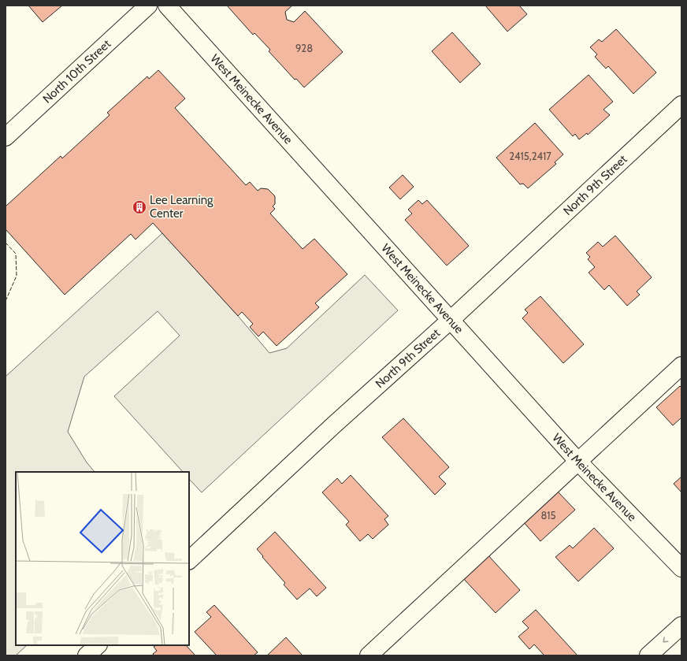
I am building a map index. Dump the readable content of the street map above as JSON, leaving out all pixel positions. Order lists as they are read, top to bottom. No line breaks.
{"streets":{"street":["North 10th Street","West Meinecke Avenue","North 9th Street"]},"crossings":[["West Meinecke Avenue","North 9th Street"]],"places":{"building":["Lee Learning Center"]},"house_numbers":["928","2415,2417","815"]}
